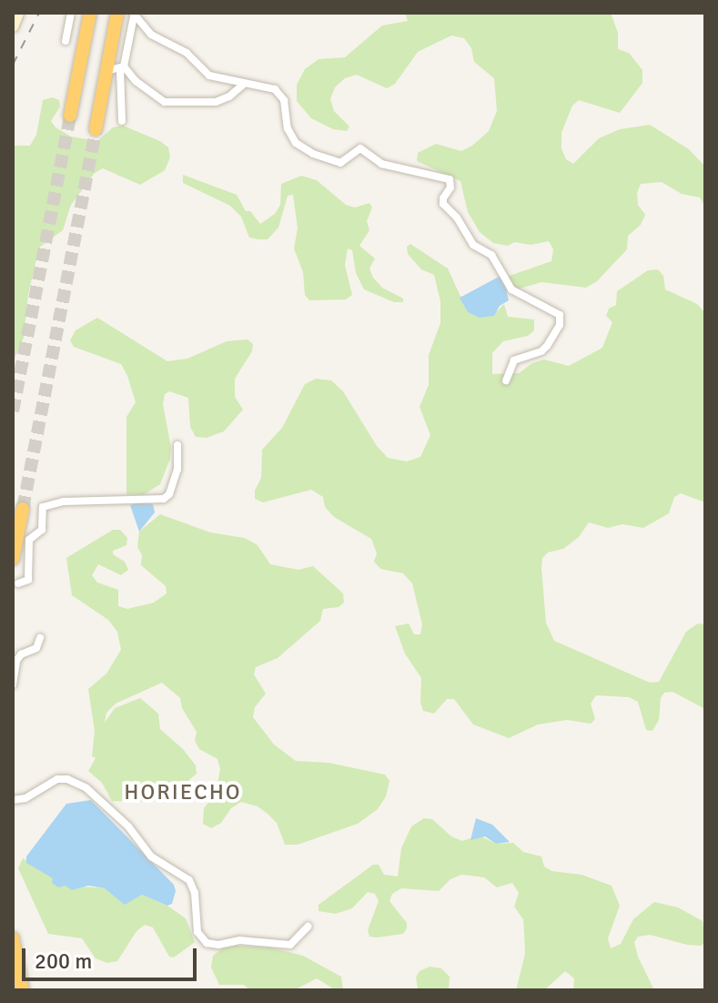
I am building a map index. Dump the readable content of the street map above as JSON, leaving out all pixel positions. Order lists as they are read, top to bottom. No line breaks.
{"districts":["HORIECHO"],"scale_bar":"200 m"}
